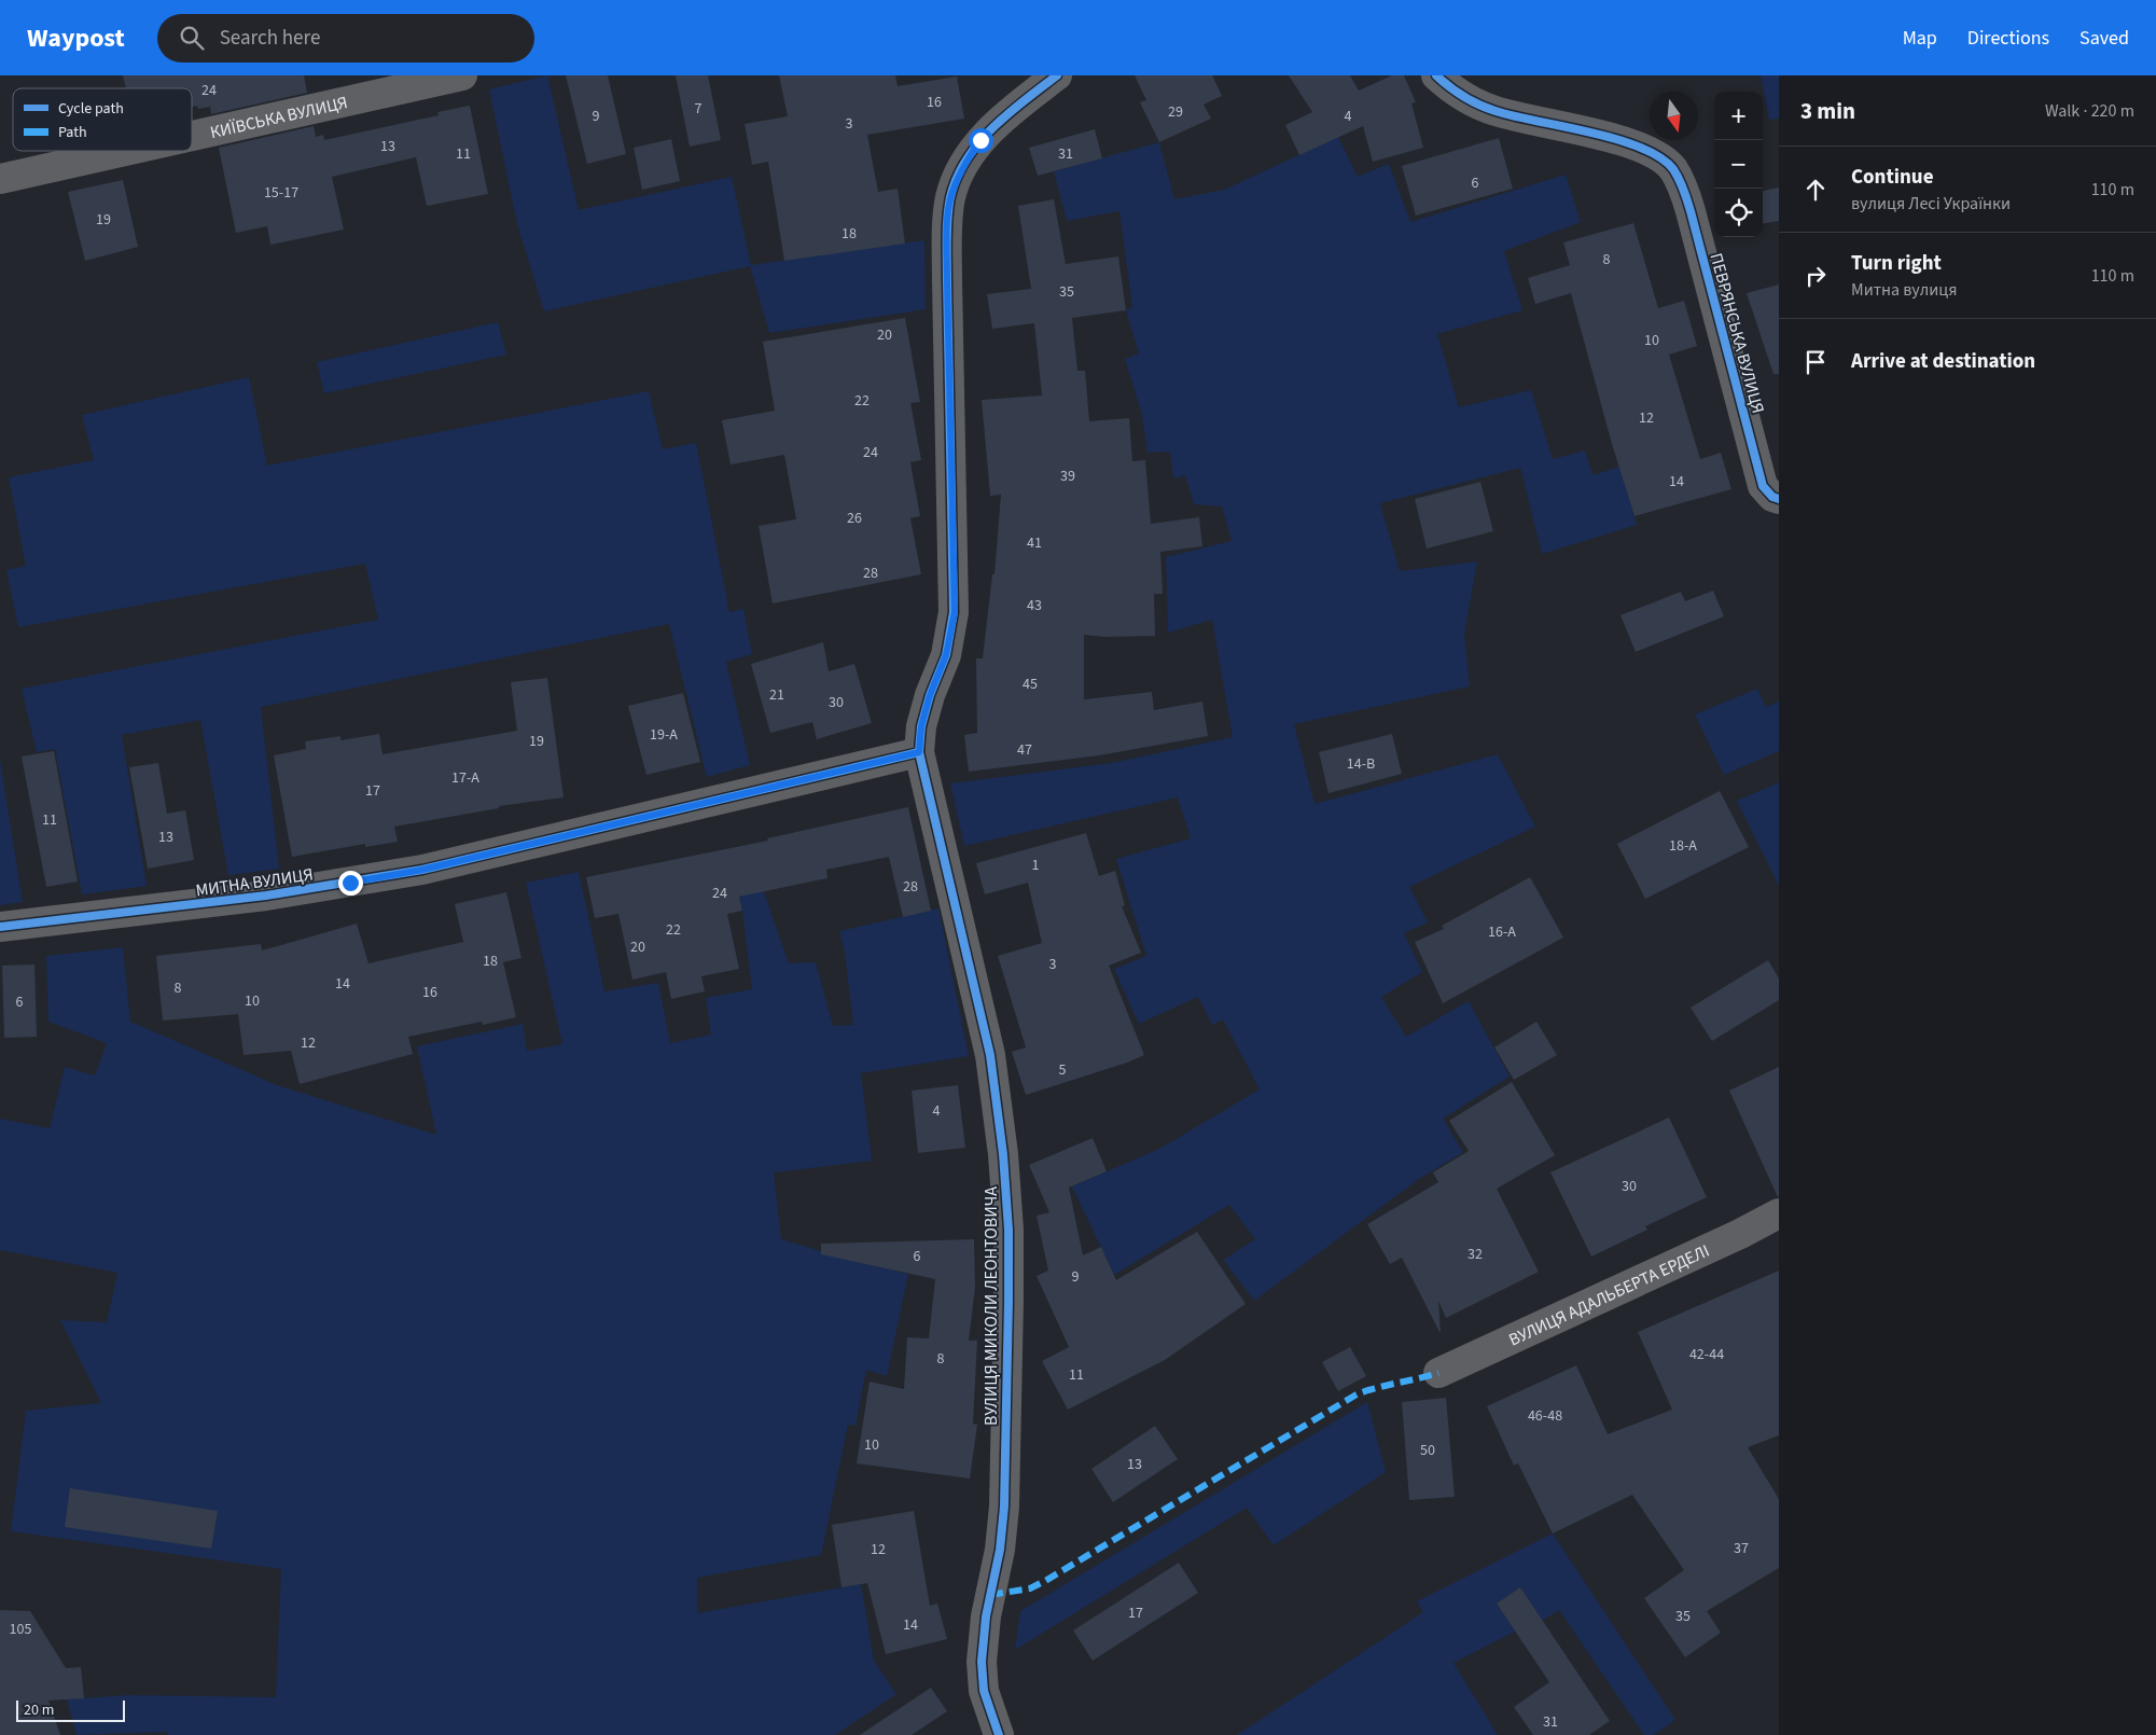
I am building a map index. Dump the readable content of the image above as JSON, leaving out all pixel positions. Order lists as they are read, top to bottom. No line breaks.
{"streets":{"street":["КИЇВСЬКА ВУЛИЦЯ","ПЕВРЯНСЬКА ВУЛИЦЯ","МИТНА ВУЛИЦЯ","ВУЛИЦЯ АДАЛЬБЕРТА ЕРДЕЛІ","ВУЛИЦЯ МИКОЛИ ЛЕОНТОВИЧА"]},"crossings":[["МИТНА ВУЛИЦЯ","ВУЛИЦЯ МИКОЛИ ЛЕОНТОВИЧА"]],"house_numbers":["24","16","7","29","9","4","3","13","11","31","6","15-17","19","18","8","35","20","10","22","12","24","39","14","26","41","28","43","45","21","30","19-А","19","47","14-В","17-А","17","11","13","18-А","1","28","24","22","16-А","20","18","3","14","8","16","10","6","12","5","4","30","32","6","9","42-44","8","11","46-48","10","50","13","37","12","17","35","14","105","31"],"legend":["Cycle path","Path"],"scale_bar":"20 m","north":"bottom","page":{"header":"Waypost","search":"Search here","nav":["Map","Directions","Saved"],"heading":["3 min","Walk · 220 m"],"map_buttons":["+","−"],"list":[["Continue","вулиця Лесі Українки","110 m"],["Turn right","Митна вулиця","110 m"],"Arrive at destination"],"scale":"20 m"}}
